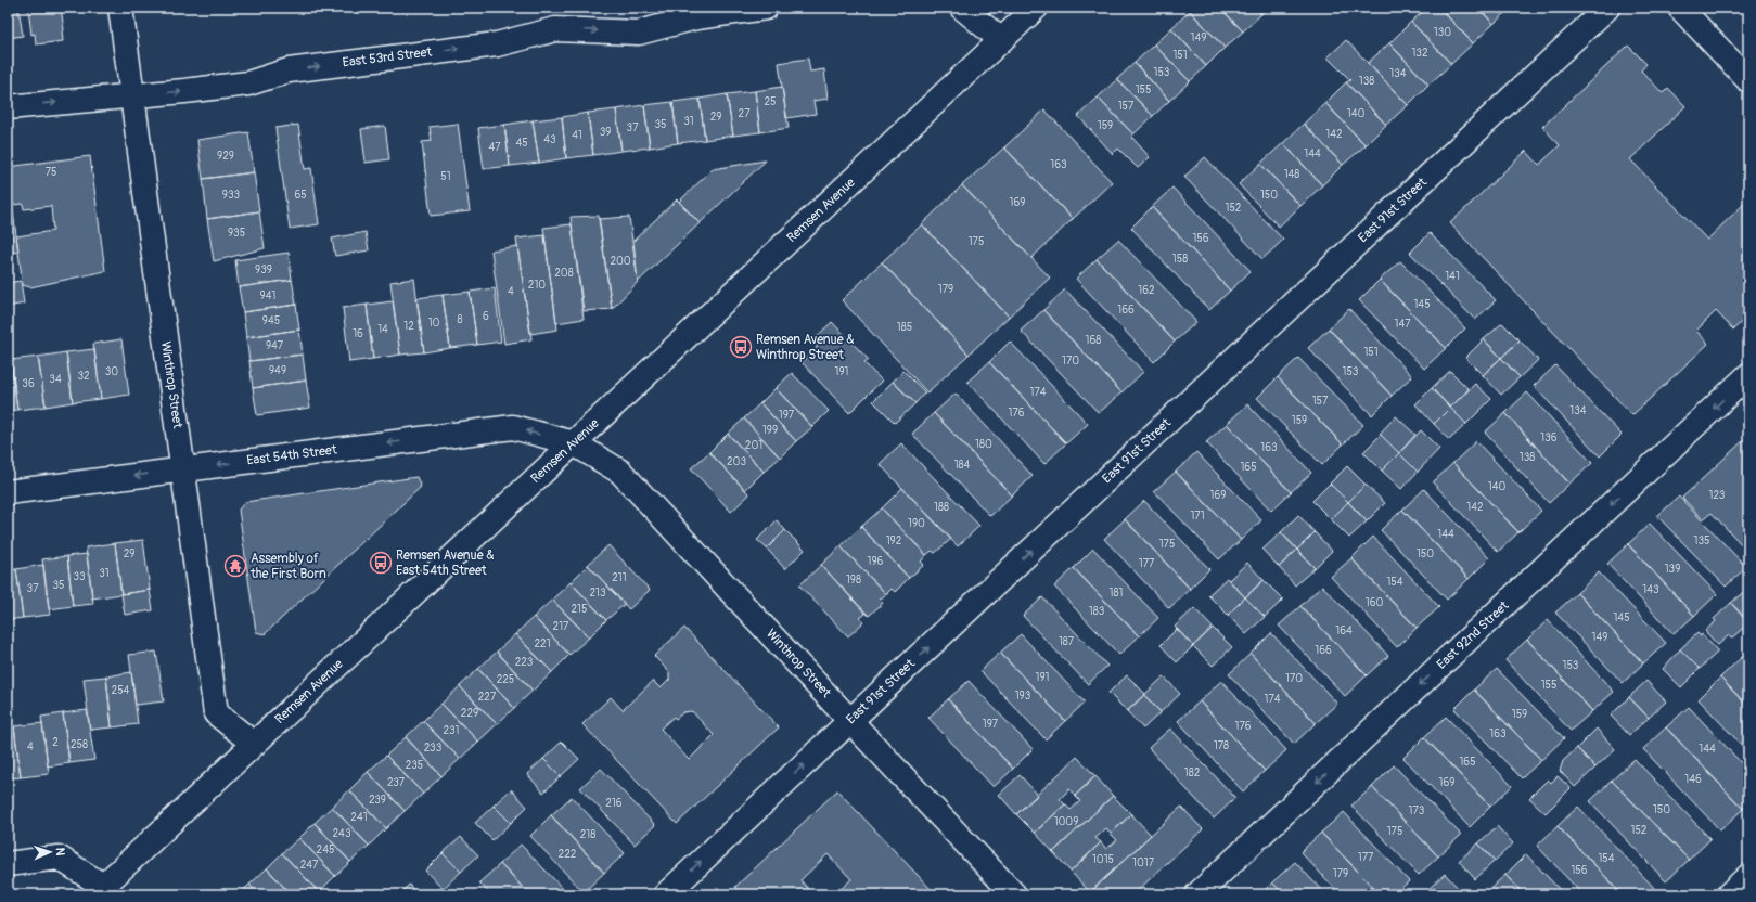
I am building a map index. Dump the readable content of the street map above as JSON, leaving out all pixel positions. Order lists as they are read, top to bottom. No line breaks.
{"streets":{"street":["East 53rd Street","Remsen Avenue","East 91st Street","Winthrop Street","East 54th Street","East 92nd Street"]},"crossings":[["East 53rd Street","Winthrop Street"],["Remsen Avenue","Winthrop Street"],["Remsen Avenue","East 54th Street"],["East 91st Street","Winthrop Street"],["Winthrop Street","East 54th Street"]],"one_way":["East 53rd Street","East 91st Street","East 54th Street","East 92nd Street"],"places":{"bus stop":["Remsen Avenue & Winthrop Street","Remsen Avenue & East 54th Street"],"temple":["Assembly of the First Born"]},"house_numbers":["130","149","132","151","153","134","138","155","25","157","27","140","29","31","35","159","37","39","142","41","43","45","47","144","929","163","75","148","51","933","65","150","169","152","935","156","175","158","200","939","208","141","210","179","162","4","941","145","166","6","8","945","10","147","12","185","14","16","168","947","151","170","949","30","191","153","32","34","36","174","157","134","176","197","159","199","136","180","201","163","138","203","184","165","140","169","123","188","142","171","190","144","192","135","175","29","150","196","177","139","31","33","211","198","154","35","37","143","213","181","160","215","183","145","217","164","149","187","221","166","223","153","191","170","225","155","254","193","227","174","229","159","197","176","231","163","2","258","178","4","233","144","165","235","182","146","237","169","239","216","150","173","241","1009","152","175","243","218","245","222","177","154","1015","1017","247","156","179"],"north":"right"}
